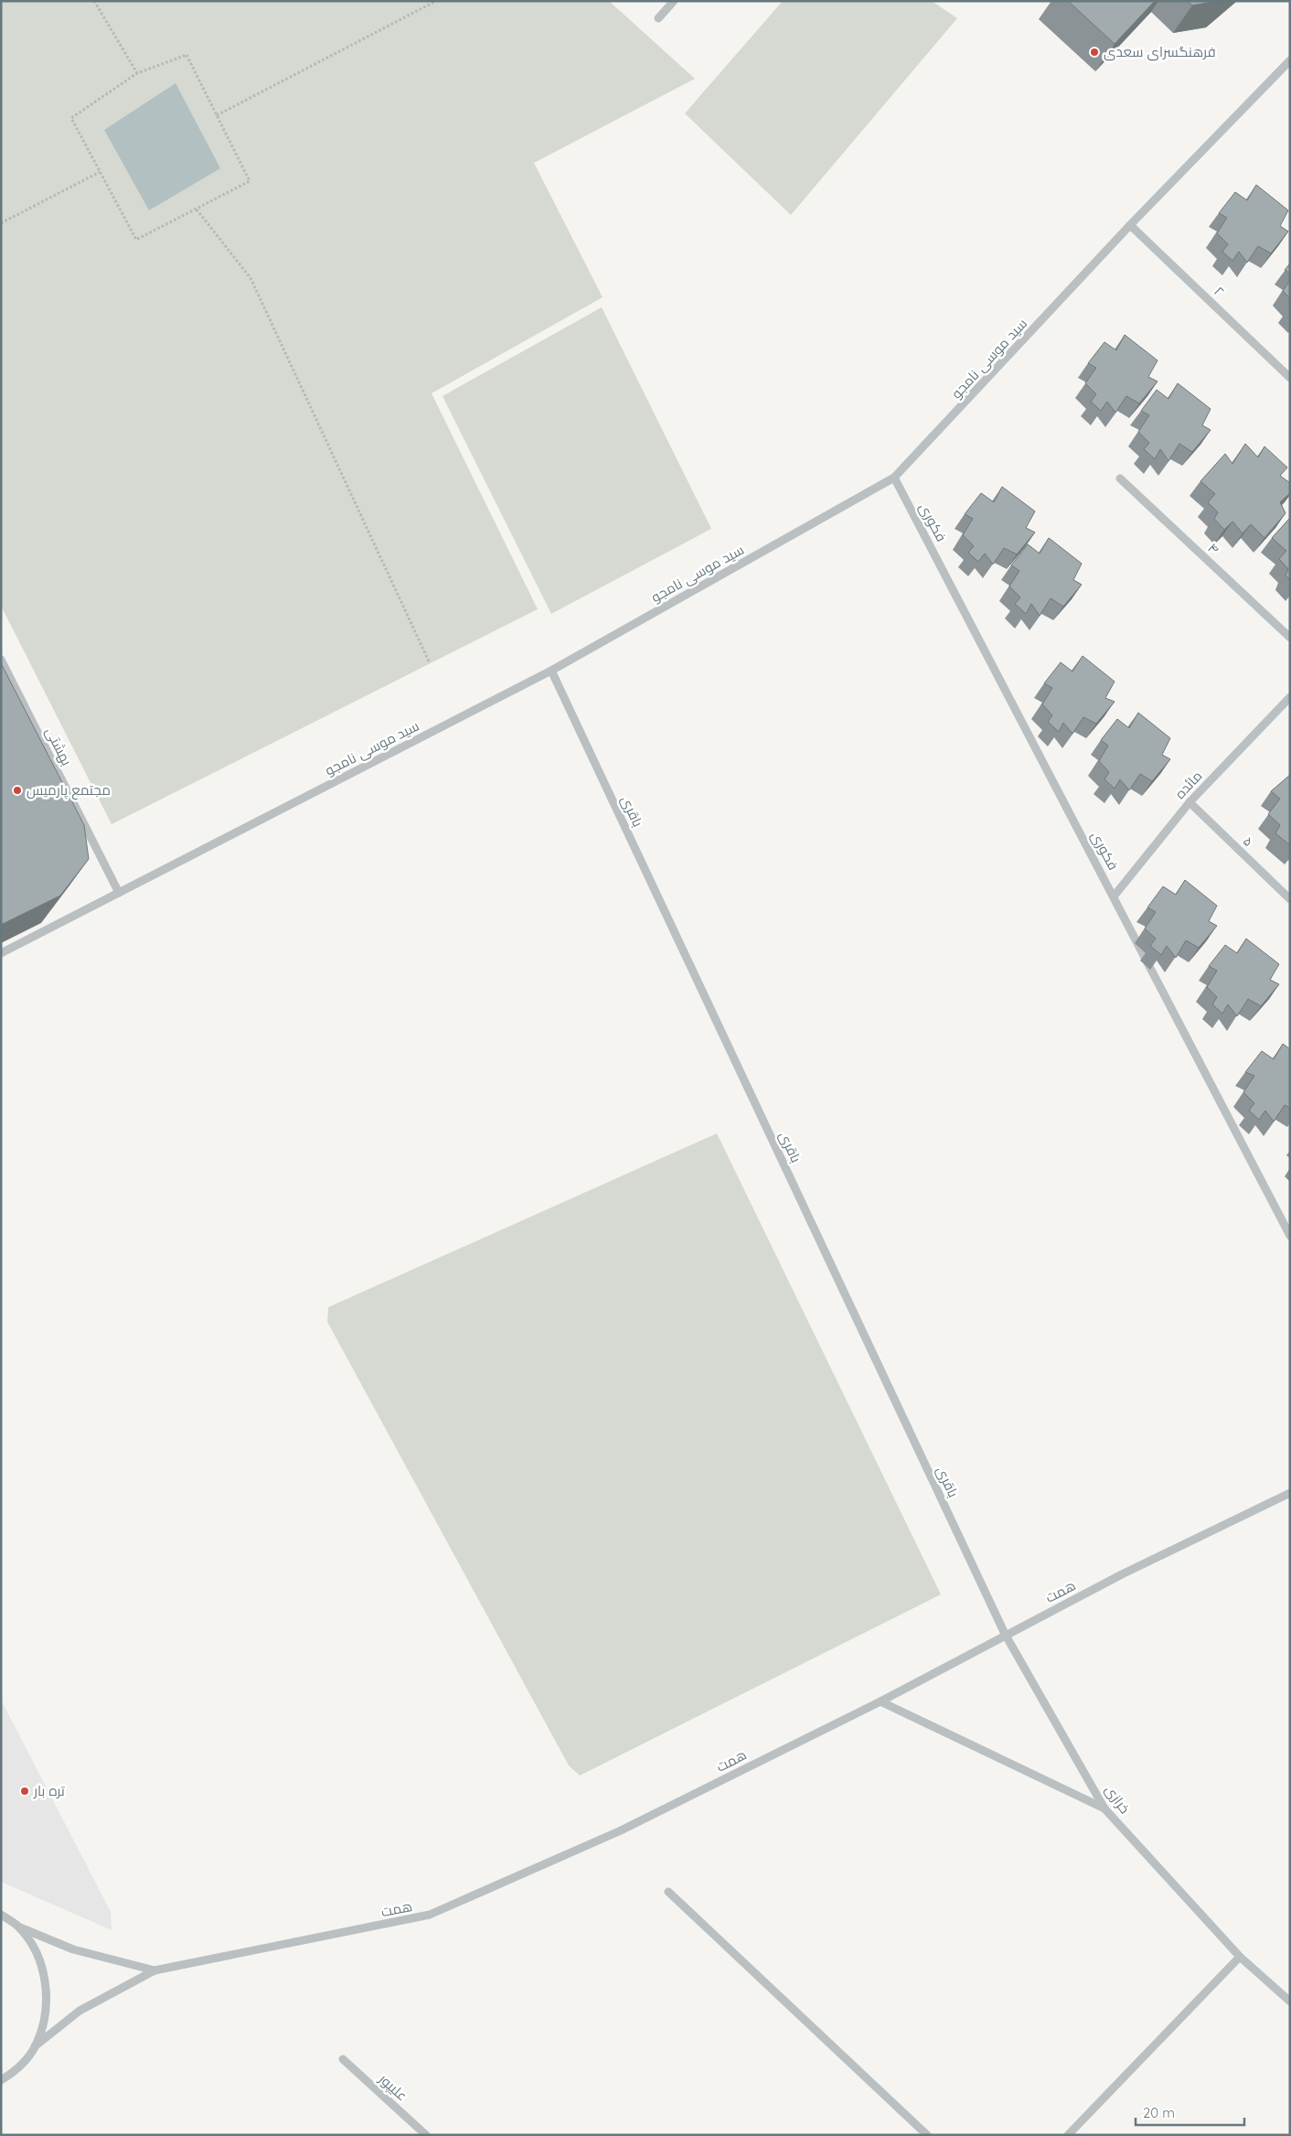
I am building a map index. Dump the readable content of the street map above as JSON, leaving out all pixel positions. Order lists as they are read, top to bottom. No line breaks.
{"streets":{"street":["۲","سید موسی نامجو","فکوری","۴","بهشتی","مائده","باقری","۵","همت","خرازی","علیپور"]},"crossings":[["۲","سید موسی نامجو"],["سید موسی نامجو","فکوری"],["سید موسی نامجو","بهشتی"],["سید موسی نامجو","باقری"],["فکوری","مائده"],["مائده","۵"],["باقری","همت"],["باقری","خرازی"],["همت","خرازی"]],"places":["فرهنگسرای سعدی","مجتمع پارمیس","تره بار"],"scale_bar":"20 m"}
